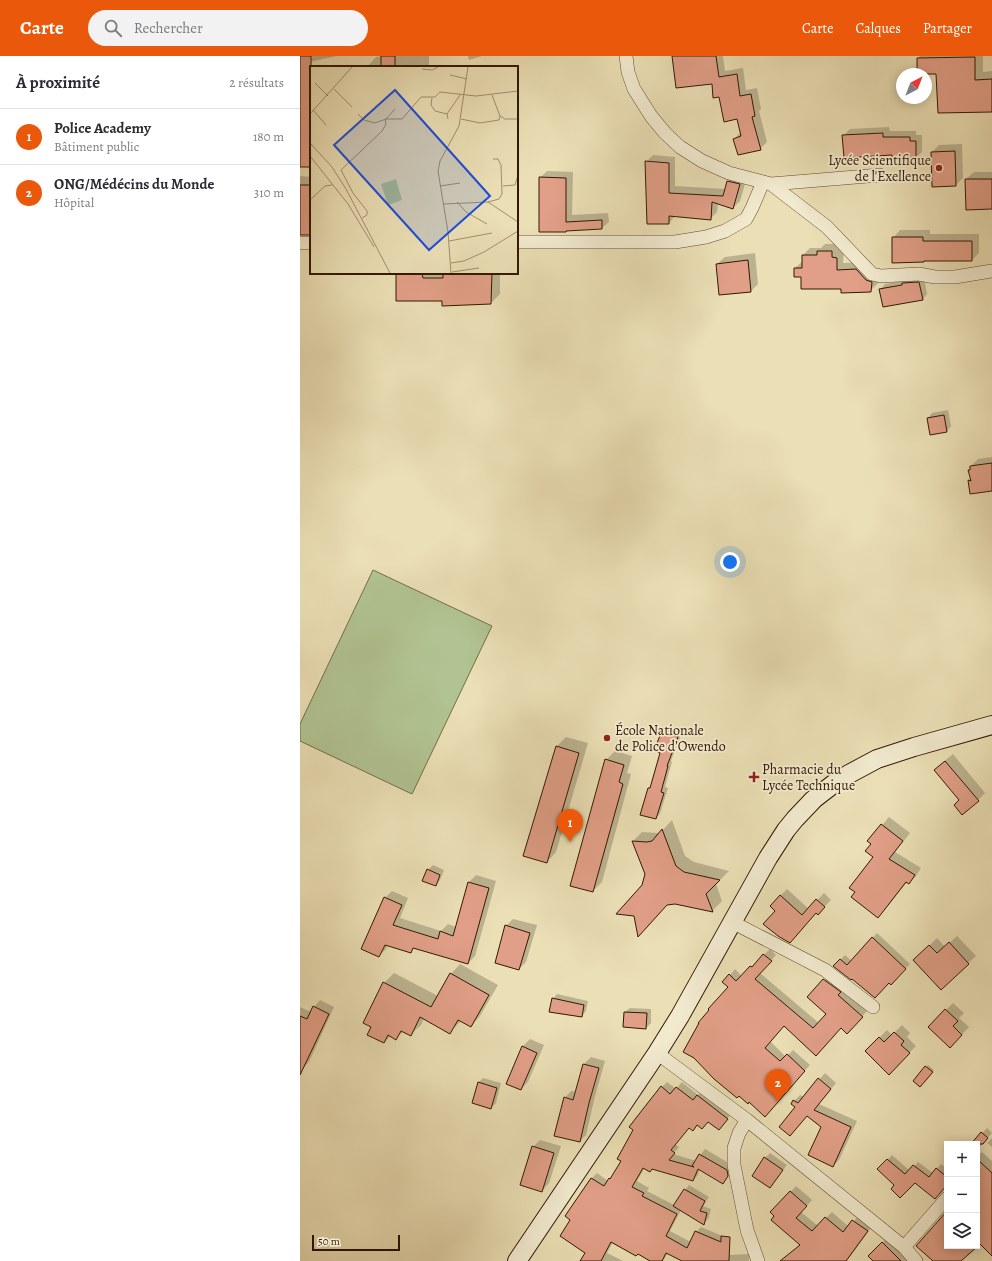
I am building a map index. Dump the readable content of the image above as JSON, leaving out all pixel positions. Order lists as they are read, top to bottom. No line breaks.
{"places":{"other":["Lycée Scientifique de l'Exellence","École Nationale de Police d’Owendo"],"health":["Pharmacie du Lycée Technique"]},"scale_bar":"50 m","north":"top right","page":{"header":"Carte","search":"Rechercher","nav":["Carte","Calques","Partager"],"heading":["À proximité","2 résultats"],"list":[{"mark":"1","name":"Police Academy","note":"Bâtiment public","value":"180 m"},{"mark":"2","name":"ONG/Médécins du Monde","note":"Hôpital","value":"310 m"}],"pins":["1","2"],"map_buttons":["+","−"],"scale":"50 m"}}
